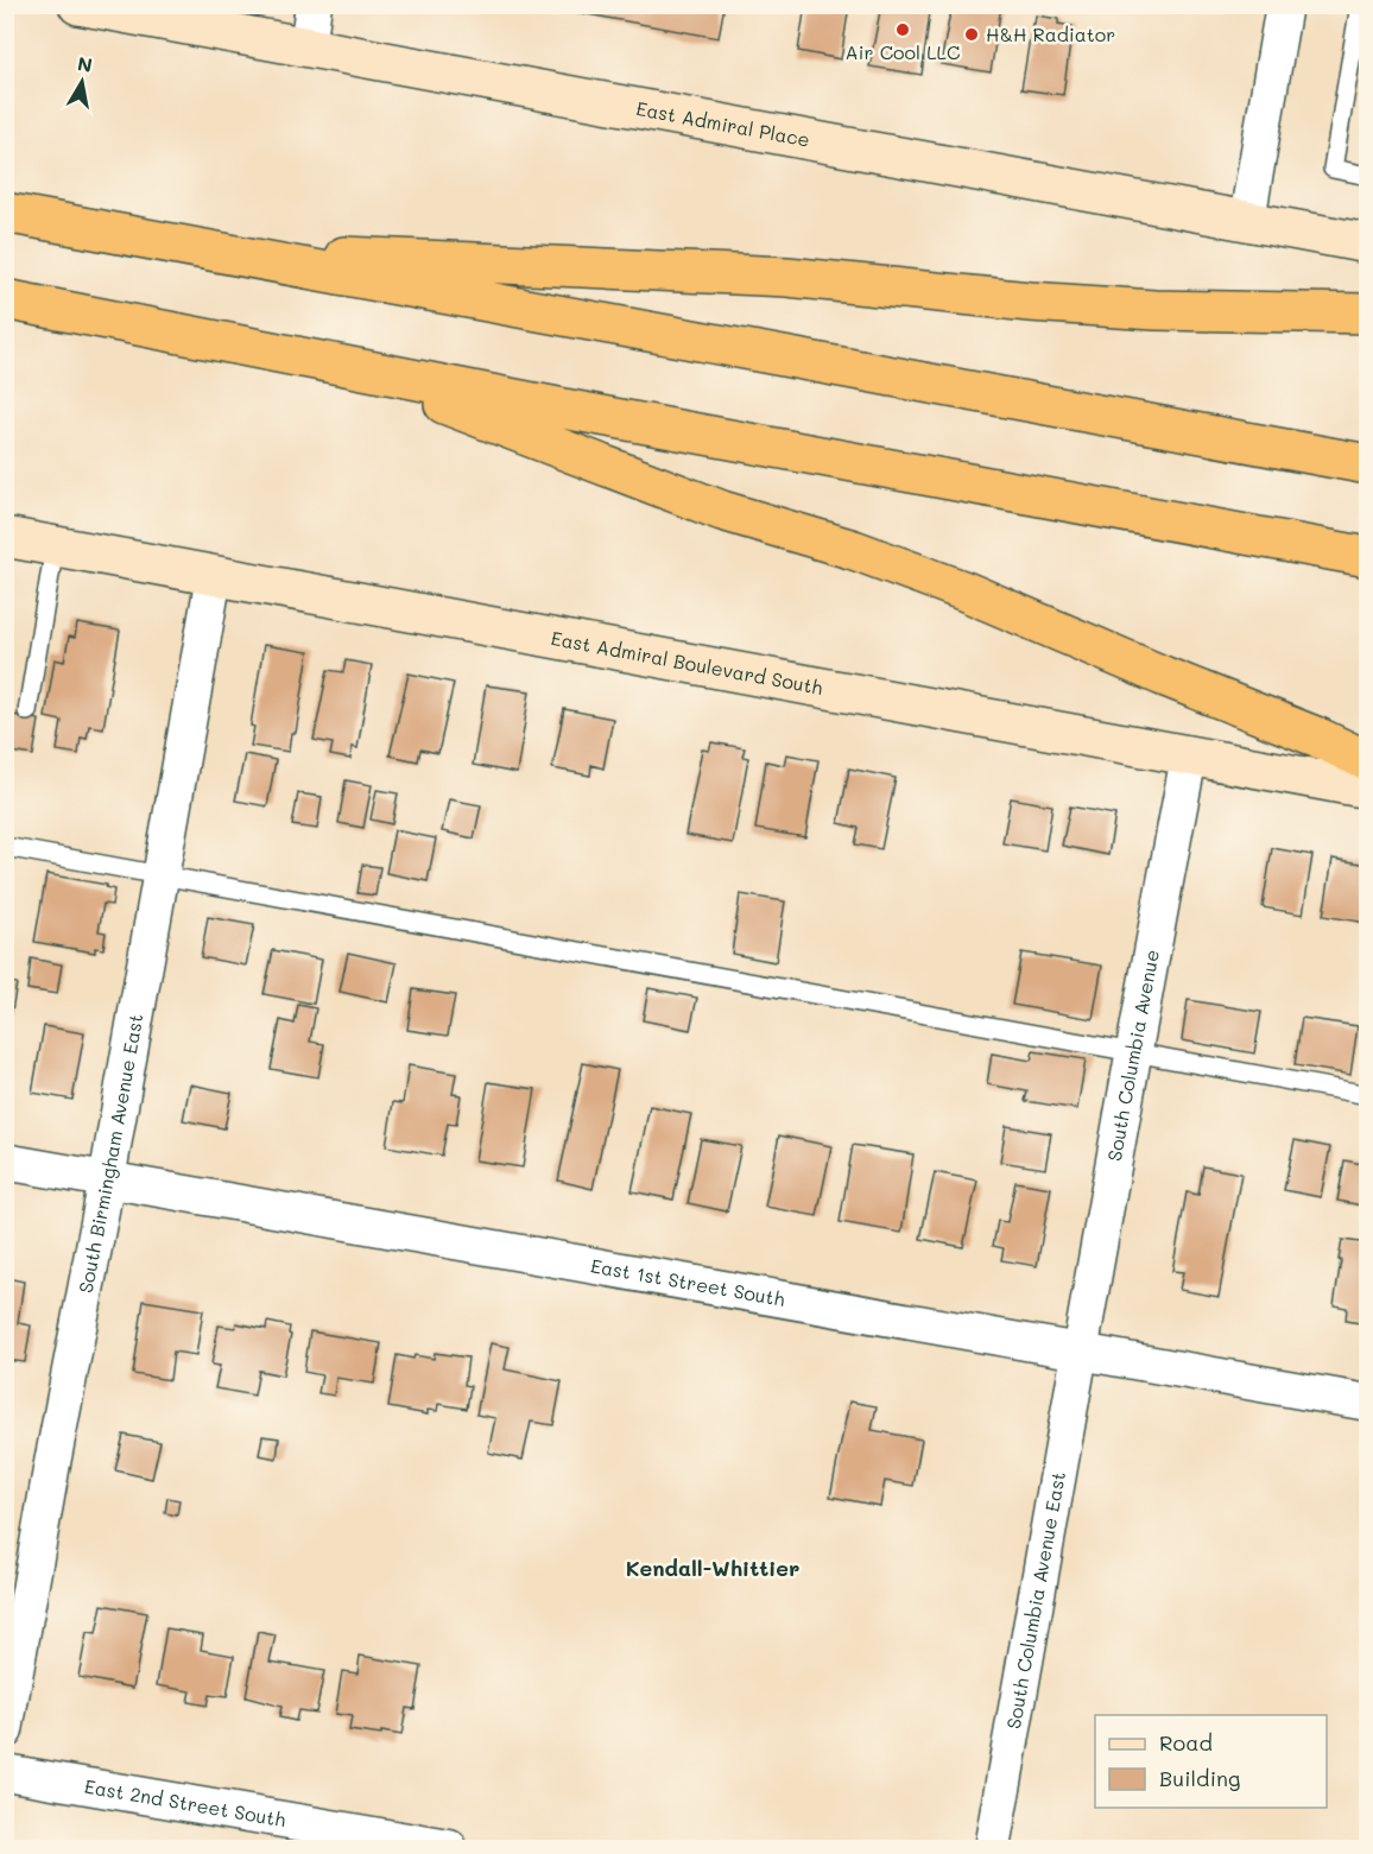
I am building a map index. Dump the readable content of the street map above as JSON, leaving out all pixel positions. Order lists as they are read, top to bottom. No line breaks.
{"streets":{"main road":["East Admiral Place","East Admiral Boulevard South"],"street":["South Columbia Avenue","South Birmingham Avenue East","East 1st Street South","South Columbia Avenue East","East 2nd Street South"]},"crossings":[["East Admiral Boulevard South","South Columbia Avenue"],["East Admiral Boulevard South","South Birmingham Avenue East"],["South Columbia Avenue","East 1st Street South"],["South Columbia Avenue","South Columbia Avenue East"],["South Birmingham Avenue East","East 1st Street South"],["East 1st Street South","South Columbia Avenue East"]],"districts":["Kendall-Whittier"],"places":["Air Cool LLC","H&H Radiator"],"legend":["Road","Building"],"north":"top"}
